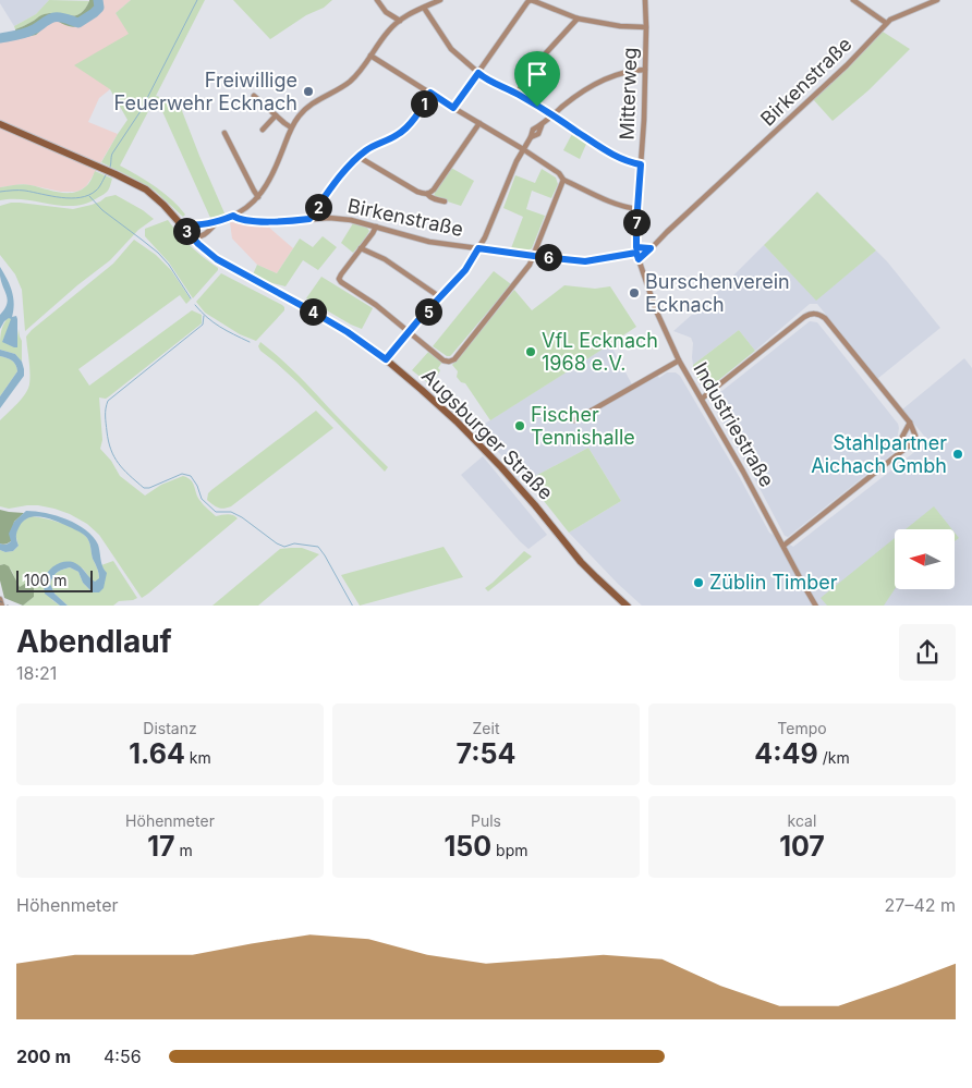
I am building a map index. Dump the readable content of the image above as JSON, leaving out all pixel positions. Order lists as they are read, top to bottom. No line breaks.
{"streets":{"main road":["Augsburger Straße"],"street":["Birkenstraße","Mitterweg","Industriestraße"]},"crossings":[["Birkenstraße","Mitterweg"],["Birkenstraße","Industriestraße"],["Mitterweg","Industriestraße"]],"places":["Freiwillige Feuerwehr Ecknach","Burschenverein Ecknach","VfL Ecknach 1968 e.V.","Fischer Tennishalle","Stahlpartner Aichach Gmbh","Züblin Timber"],"scale_bar":"100 m","north":"left","page":{"pins":["1","2","7","3","6","4","5"],"scale":"100 m","heading":["Abendlauf","18:21"],"stats":[["Distanz","1.64 km"],["Zeit","7:54"],["Tempo","4:49 /km"],["Höhenmeter","17 m"],["Puls","150 bpm"],["kcal","107"]],"chart":["Höhenmeter","27–42 m"],"list":[{"name":"200 m","note":"4:56"}]}}
